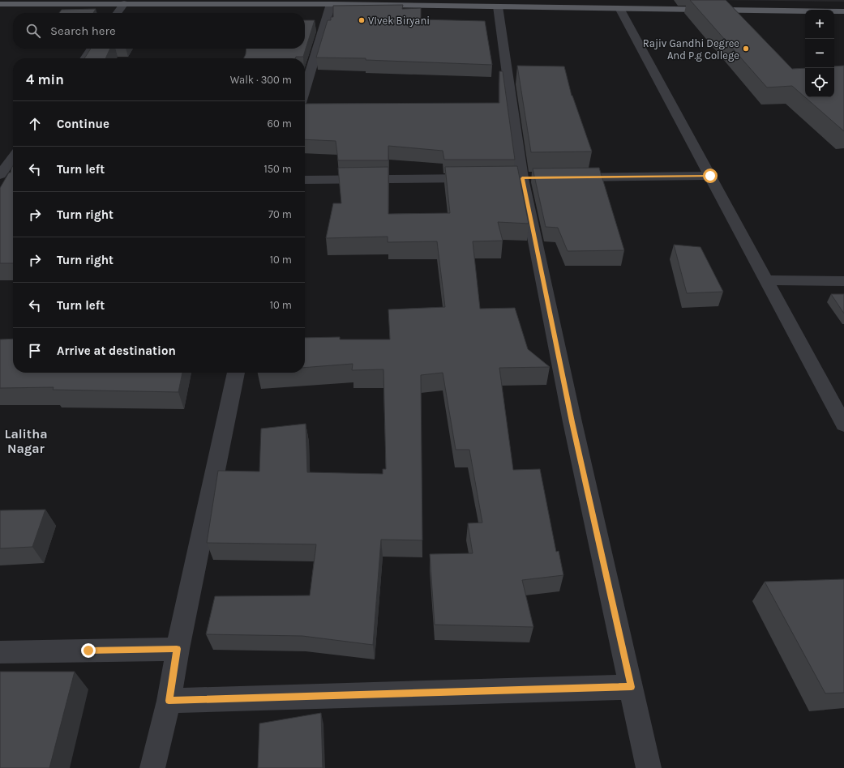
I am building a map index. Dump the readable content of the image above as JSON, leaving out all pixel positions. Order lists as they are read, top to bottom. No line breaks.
{"districts":["Lalitha Nagar"],"places":["VIvek Biryani","Rajiv Gandhi Degree And P.g College"],"page":{"map_buttons":["+","−"],"search":"Search here","heading":["4 min","Walk · 300 m"],"list":[["Continue","60 m"],["Turn left","150 m"],["Turn right","70 m"],["Turn right","10 m"],["Turn left","10 m"],"Arrive at destination"]}}
